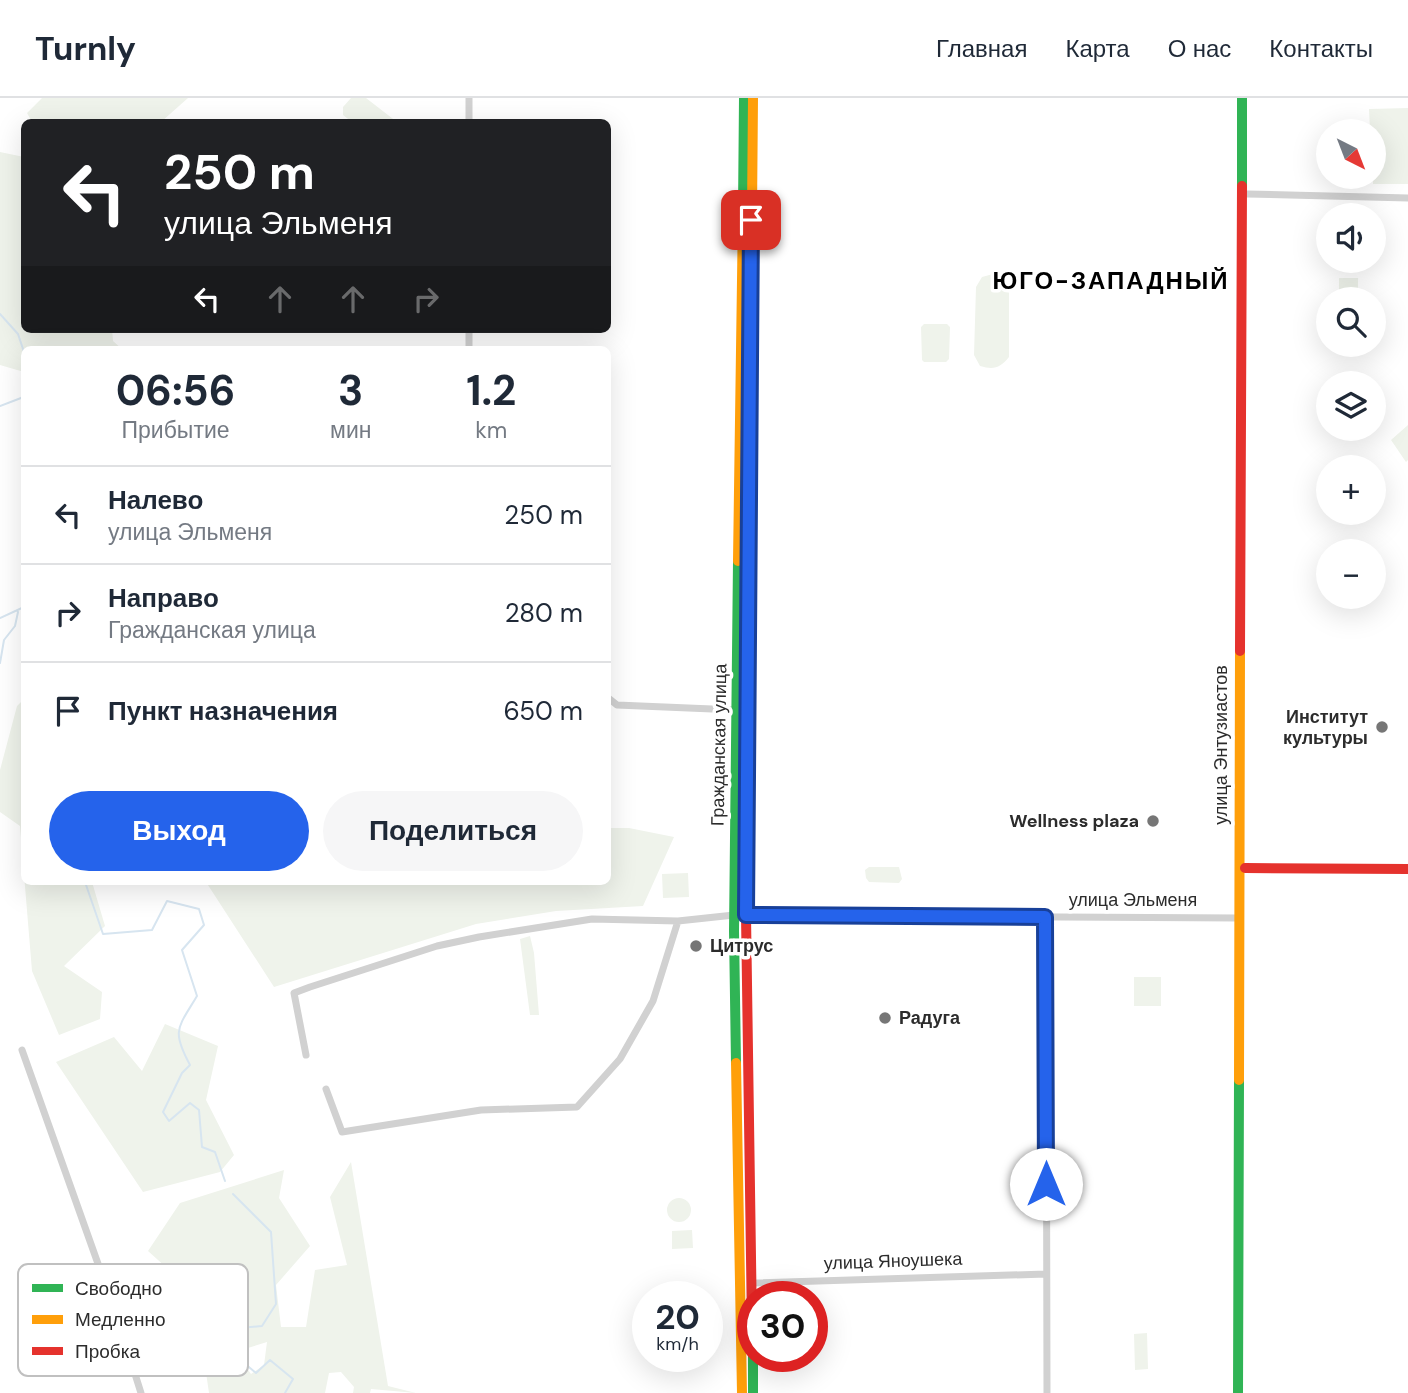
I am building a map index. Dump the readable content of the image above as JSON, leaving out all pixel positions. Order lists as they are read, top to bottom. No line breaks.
{"streets":{"main road":["Гражданская улица","улица Энтузиастов"],"street":["улица Эльменя","улица Яноушека"]},"crossings":[["Гражданская улица","улица Эльменя"],["улица Энтузиастов","улица Эльменя"]],"districts":["ЮГО-ЗАПАДНЫЙ"],"places":["Институт культуры","Wellness plaza","Цитрус","Радуга"],"legend":["Свободно","Медленно","Пробка"],"north":"bottom right","page":{"header":"Turnly","nav":["Главная","Карта","О нас","Контакты"],"map_buttons":["+","−"],"turn":["250 m","улица Эльменя"],"eta":["06:56","Прибытие","3","мин","1.2","km"],"list":[{"name":"Налево","note":"улица Эльменя","value":"250 m"},{"name":"Направо","note":"Гражданская улица","value":"280 m"},{"name":"Пункт назначения","value":"650 m"}],"buttons":["Выход","Поделиться"],"speed":"20 km/h","limit":"30"}}
